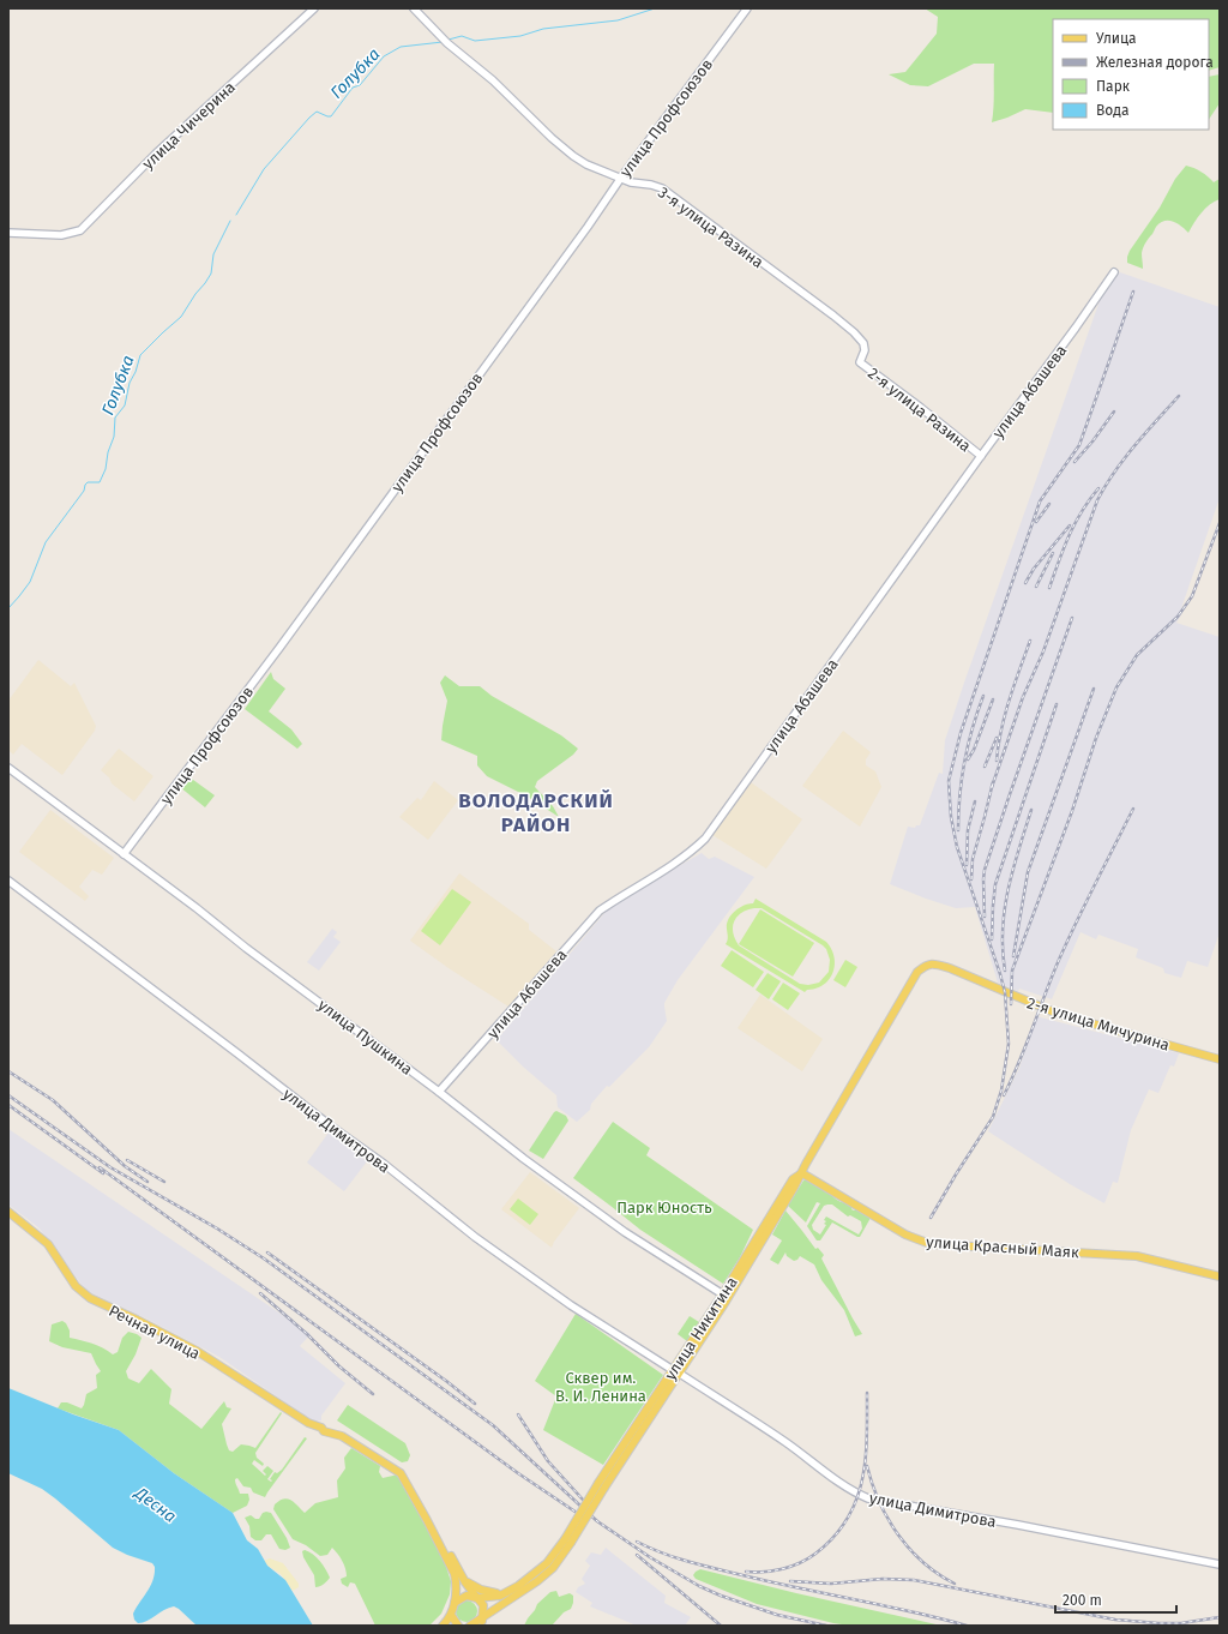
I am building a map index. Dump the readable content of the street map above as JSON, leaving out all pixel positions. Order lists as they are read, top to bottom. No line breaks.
{"streets":{"main road":["2-я улица Мичурина","улица Красный Маяк","улица Никитина","Речная улица"],"street":["улица Профсоюзов","улица Чичерина","3-я улица Разина","улица Абашева","2-я улица Разина","улица Пушкина","улица Димитрова"]},"crossings":[["улица Профсоюзов","3-я улица Разина"],["улица Профсоюзов","улица Пушкина"],["3-я улица Разина","2-я улица Разина"],["улица Абашева","2-я улица Разина"],["улица Абашева","улица Пушкина"],["2-я улица Мичурина","улица Никитина"],["улица Пушкина","улица Никитина"],["улица Димитрова","улица Никитина"],["улица Красный Маяк","улица Никитина"]],"districts":["ВОЛОДАРСКИЙ РАЙОН"],"water":["Голубка","Десна"],"parks":["Парк Юность","Сквер им. В. И. Ленина"],"legend":["Улица","Железная дорога","Парк","Вода"],"scale_bar":"200 m"}
